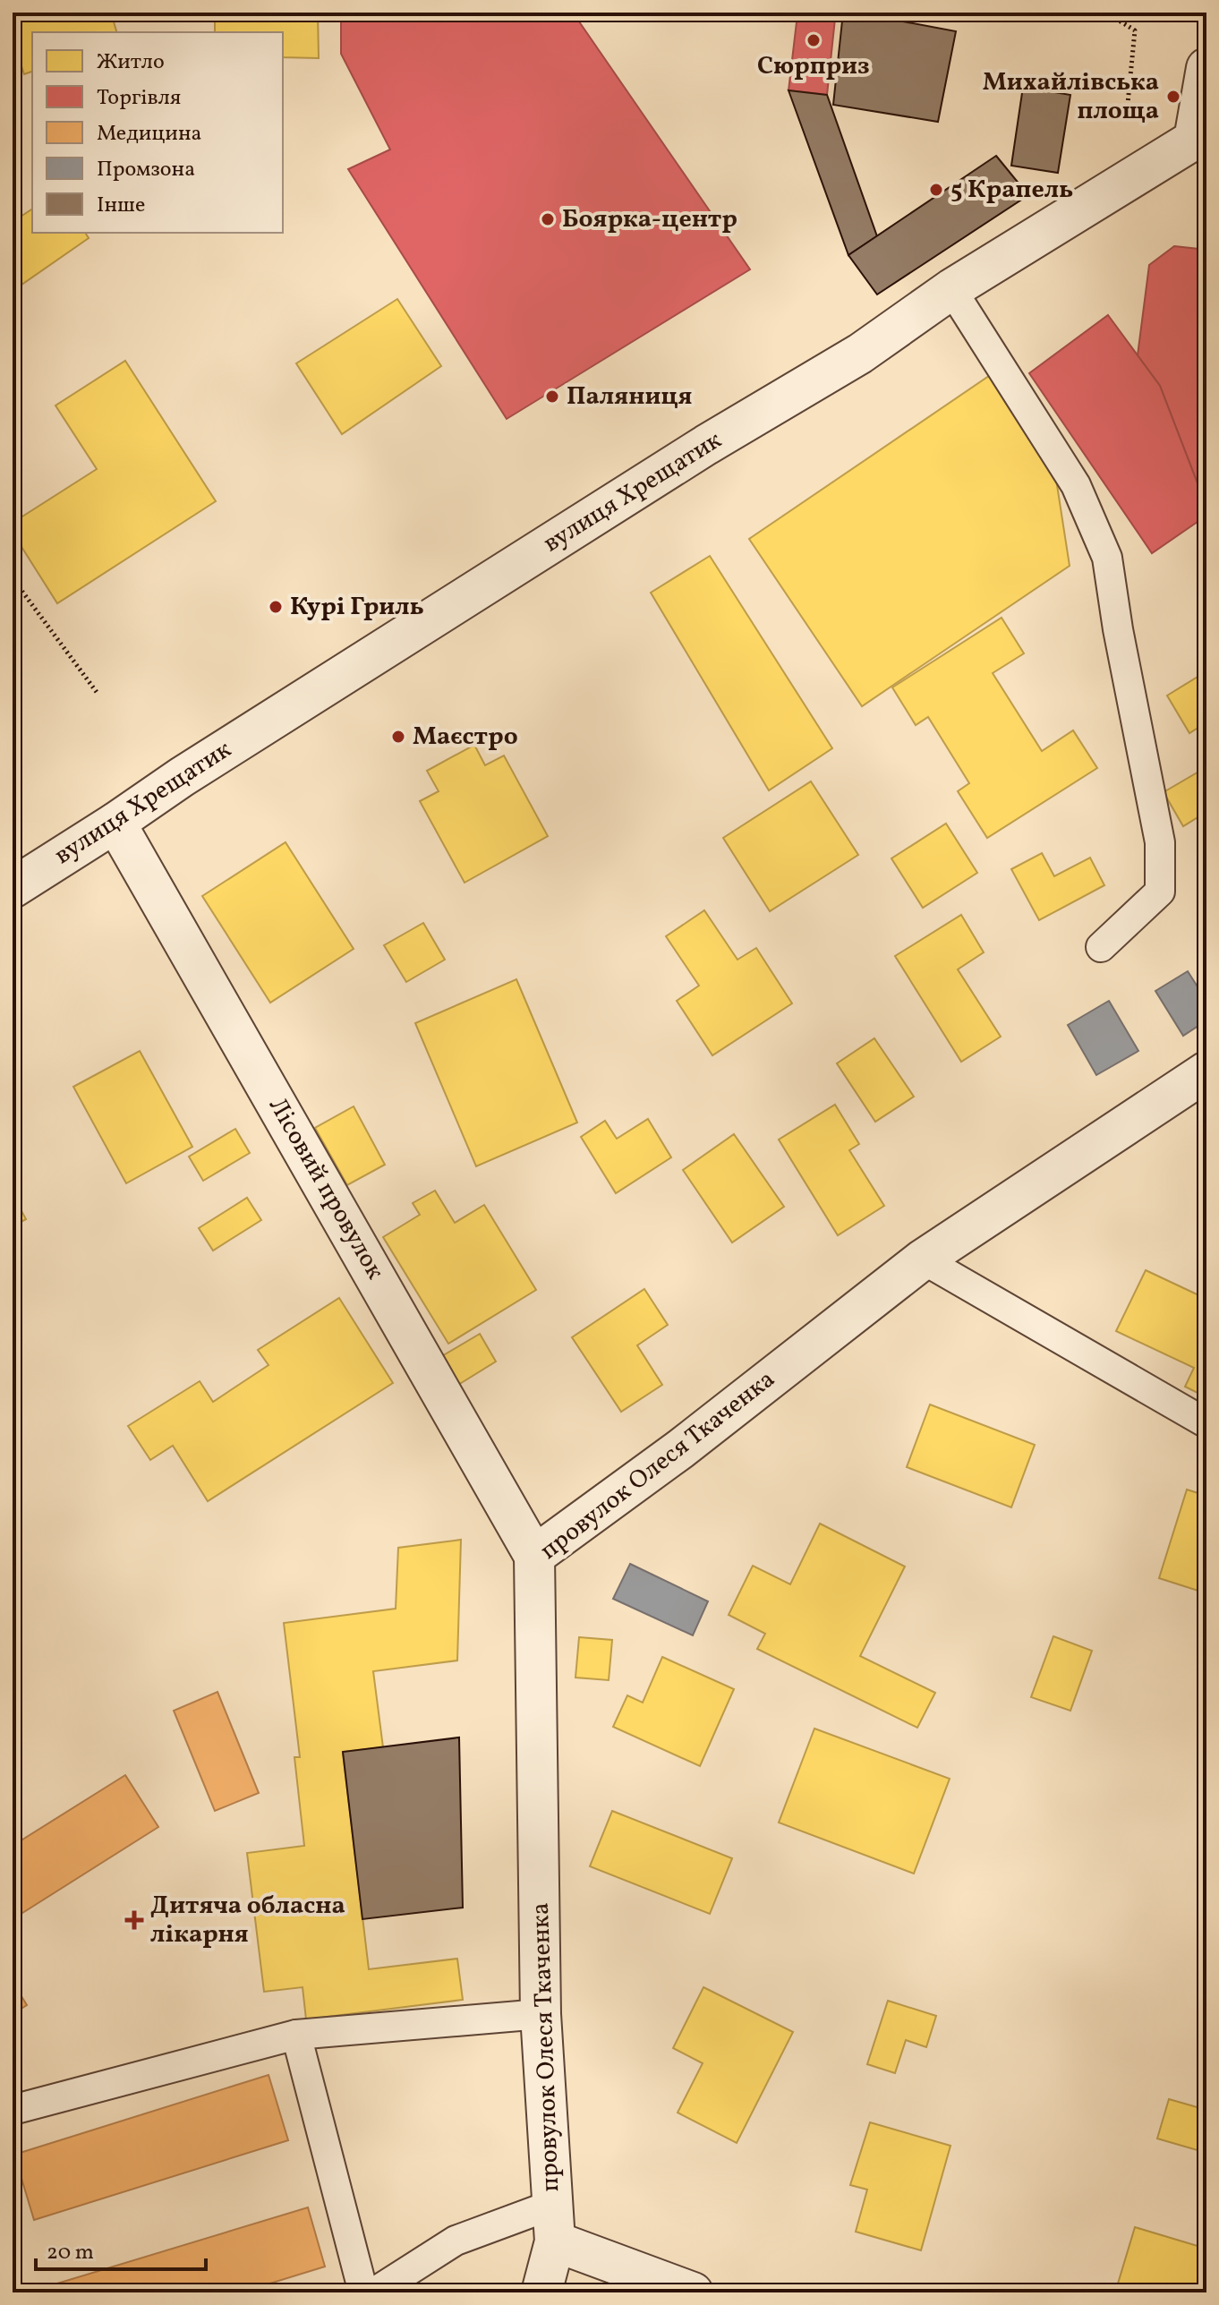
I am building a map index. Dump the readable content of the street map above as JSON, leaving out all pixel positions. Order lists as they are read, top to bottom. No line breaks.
{"streets":{"street":["вулиця Хрещатик","Лісовий провулок","провулок Олеся Ткаченка"]},"crossings":[["вулиця Хрещатик","Лісовий провулок"],["Лісовий провулок","провулок Олеся Ткаченка"]],"places":{"other":["Сюрприз","Михайлівська площа","5 Крапель","Боярка-центр","Паляниця","Курі Гриль","Маєстро"],"health":["Дитяча обласна лікарня"]},"legend":["Житло","Торгівля","Медицина","Промзона","Інше"],"scale_bar":"20 m"}
